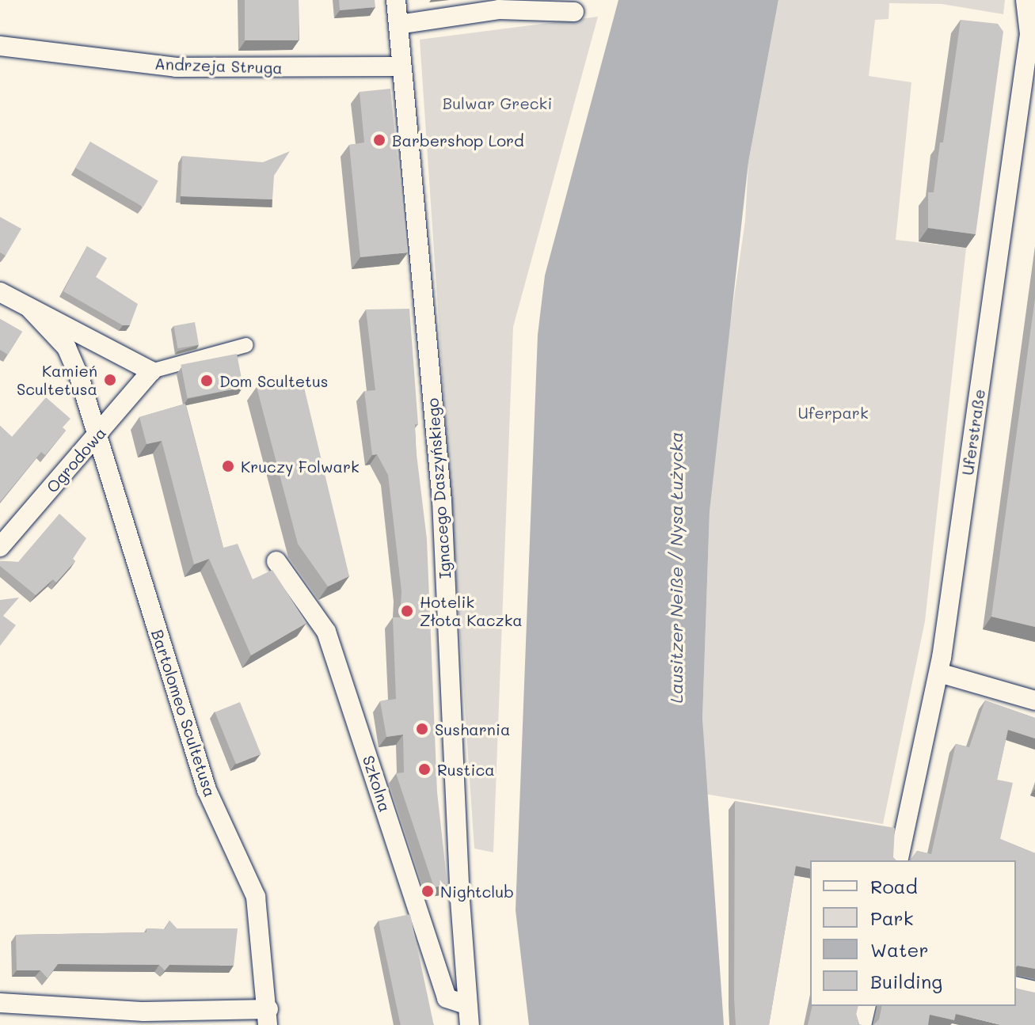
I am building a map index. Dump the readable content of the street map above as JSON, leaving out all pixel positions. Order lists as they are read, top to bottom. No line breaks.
{"streets":{"street":["Andrzeja Struga","Uferstraße","Ogrodowa","Ignacego Daszyńskiego","Bartolomeo Scultetusa","Szkolna"]},"crossings":[["Andrzeja Struga","Ignacego Daszyńskiego"],["Ogrodowa","Bartolomeo Scultetusa"],["Ignacego Daszyńskiego","Szkolna"]],"water":["Lausitzer Neiße / Nysa Łużycka"],"parks":["Bulwar Grecki","Uferpark"],"places":["Barbershop Lord","Kamień Scultetusa","Dom Scultetus","Kruczy Folwark","Hotelik Złota Kaczka","Susharnia","Rustica","Nightclub"],"legend":["Road","Park","Water","Building"]}
